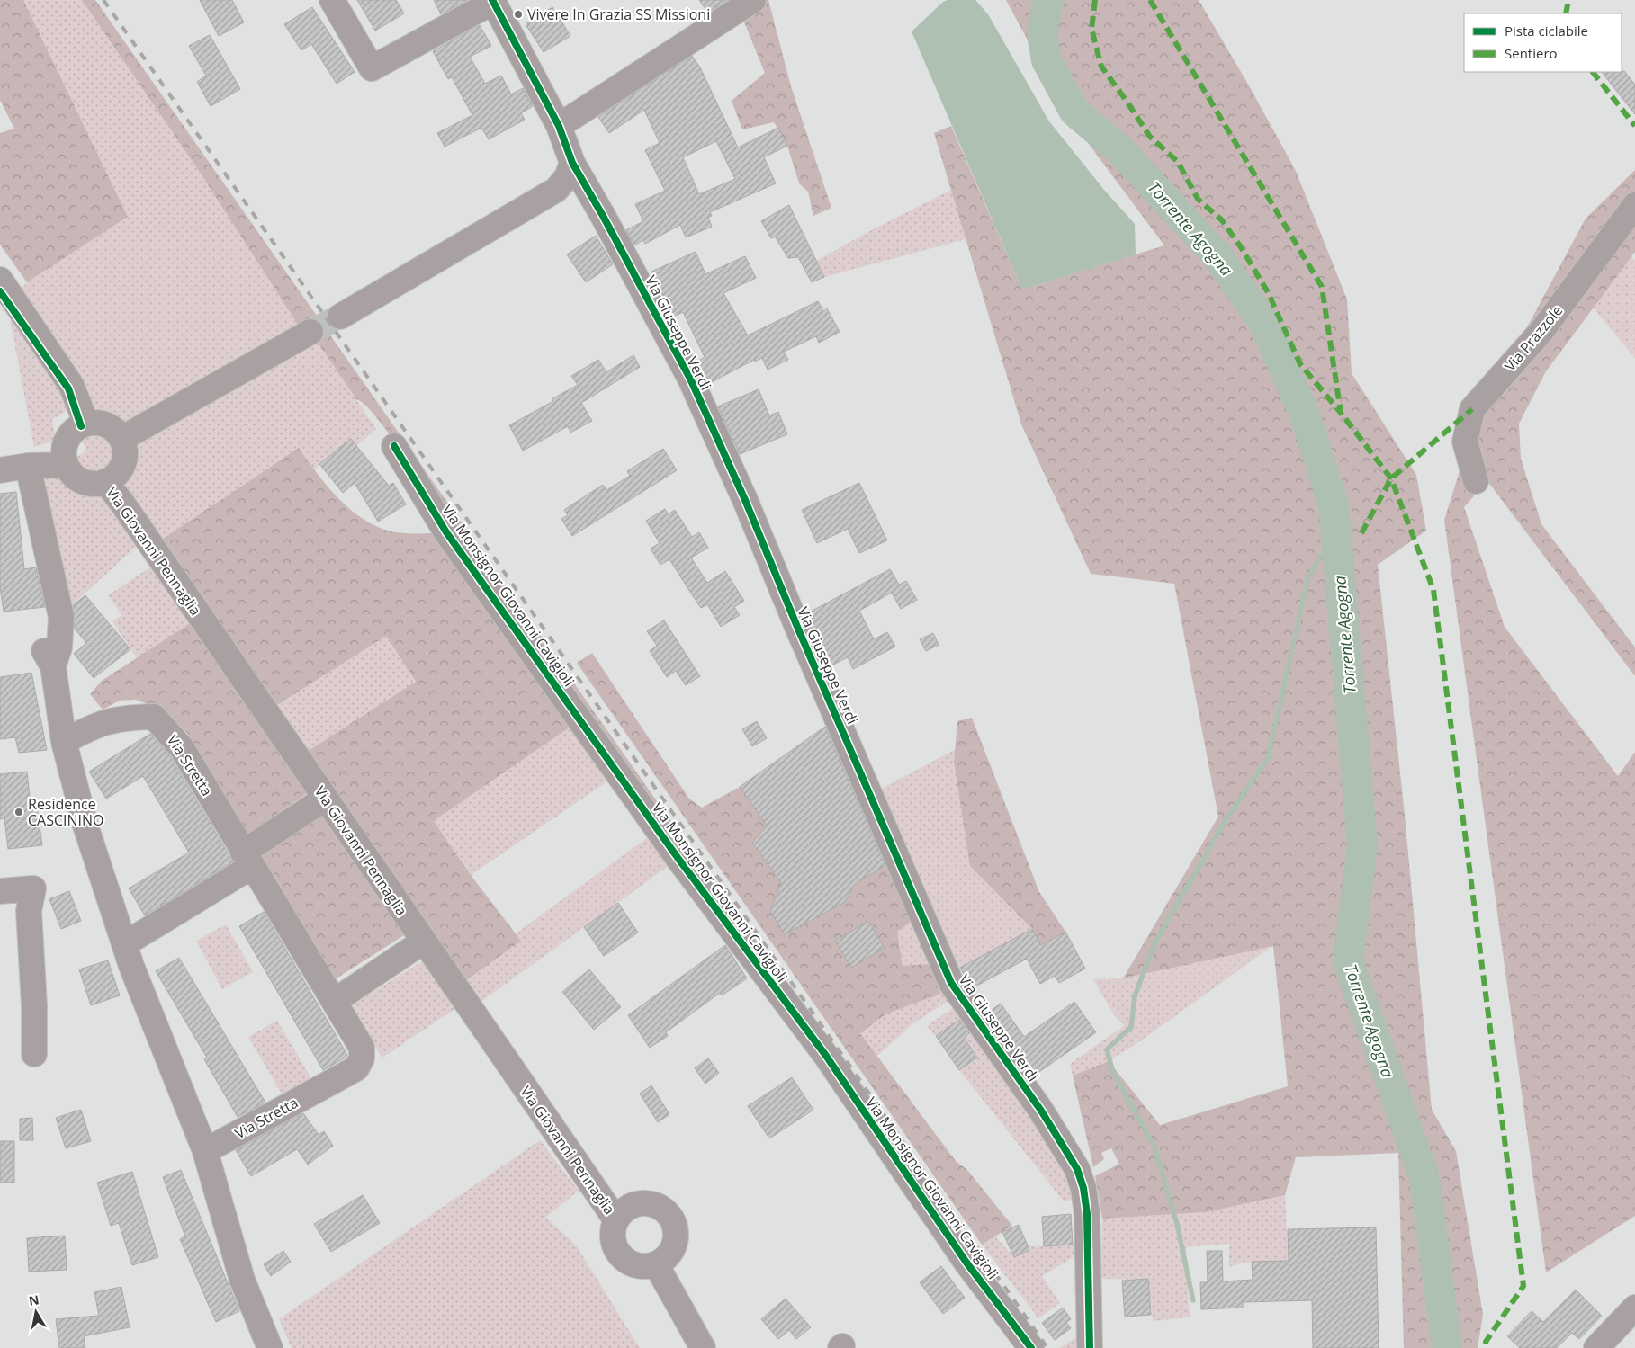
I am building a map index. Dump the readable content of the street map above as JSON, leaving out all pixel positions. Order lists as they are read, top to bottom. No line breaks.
{"streets":{"street":["Via Giuseppe Verdi","Via Prazzole","Via Giovanni Pennaglia","Via Monsignor Giovanni Cavigioli","Via Stretta"]},"water":["Torrente Agogna"],"places":["Vivere In Grazia SS Missioni","Residence CASCININO"],"legend":["Pista ciclabile","Sentiero"],"north":"top"}
